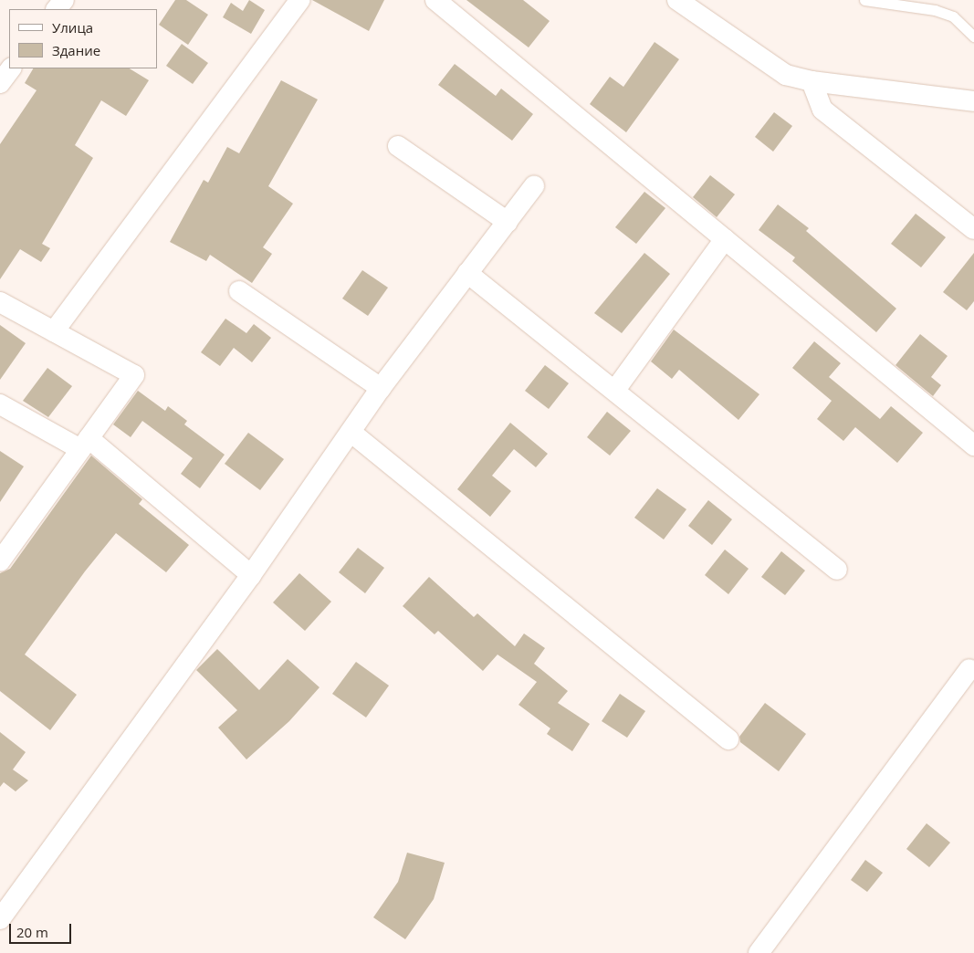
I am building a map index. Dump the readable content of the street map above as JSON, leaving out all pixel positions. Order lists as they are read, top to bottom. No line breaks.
{"legend":["Улица","Здание"],"scale_bar":"20 m"}
